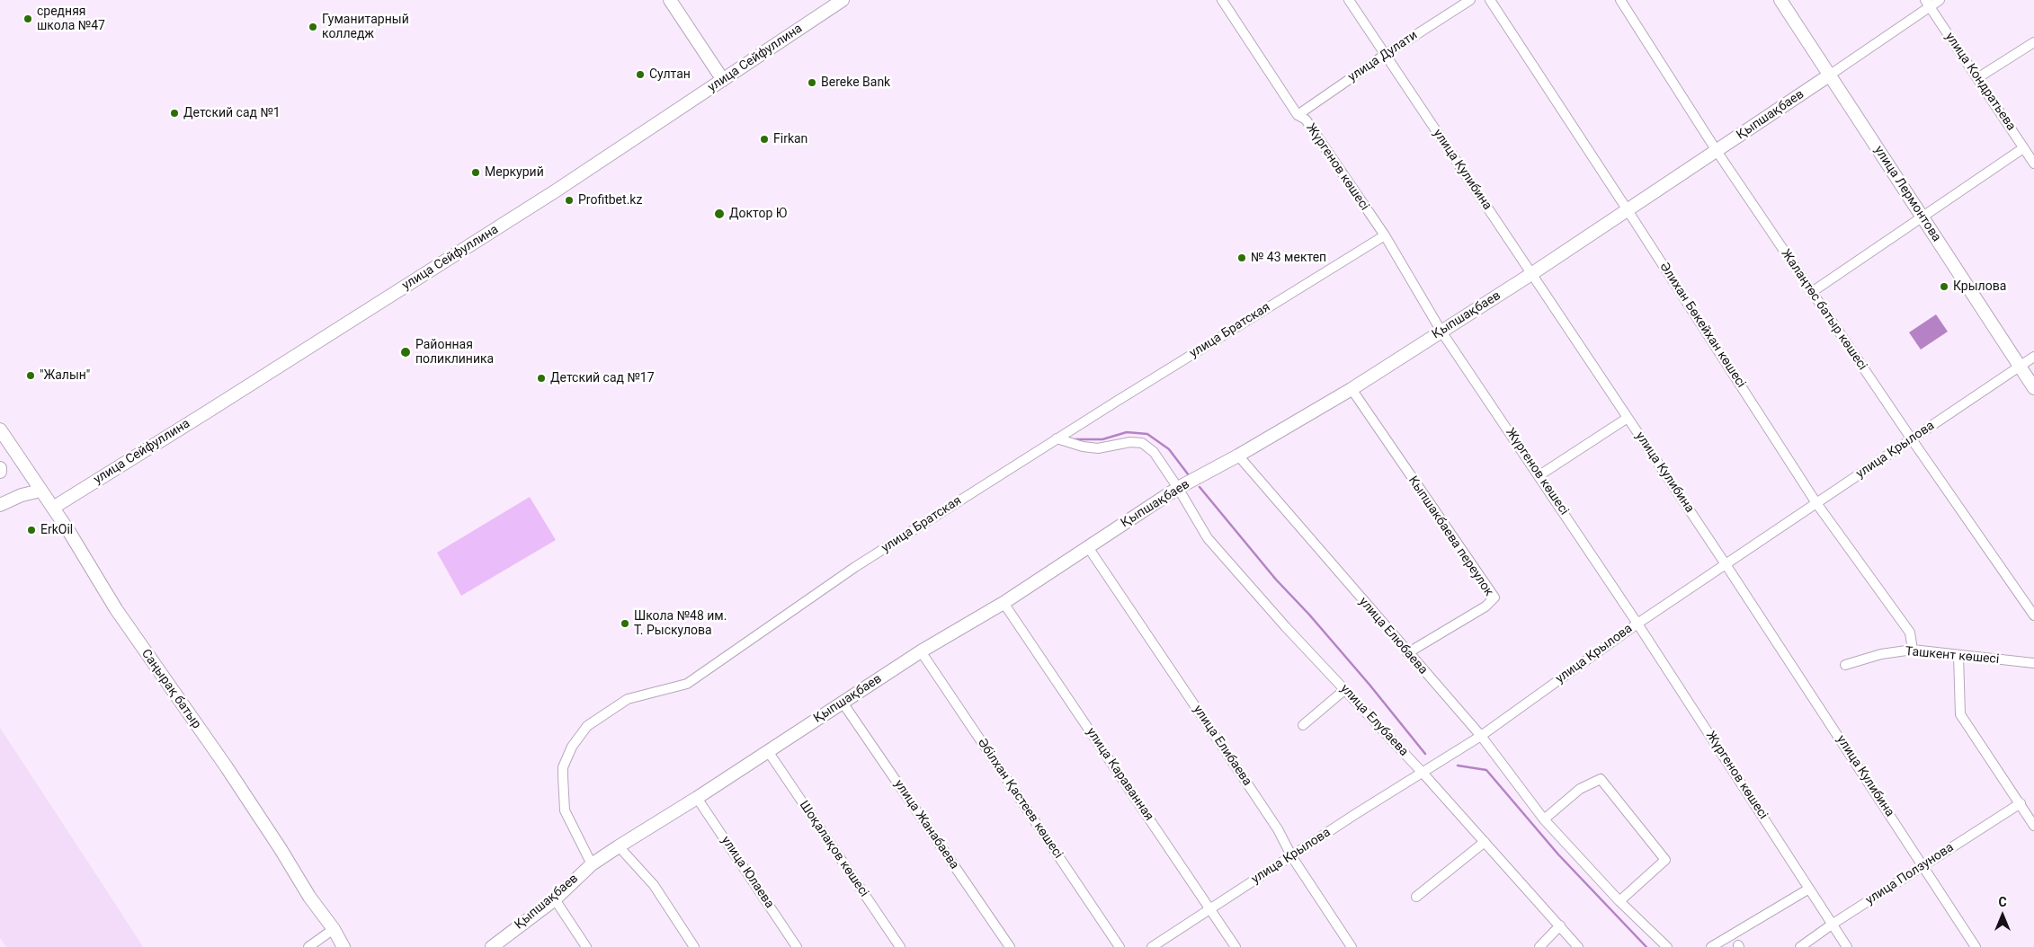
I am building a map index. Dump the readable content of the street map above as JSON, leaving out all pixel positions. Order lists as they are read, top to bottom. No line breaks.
{"streets":{"street":["улица Дулати","улица Сейфуллина","улица Кондратьева","Қыпшақбаев","Жүргенов көшесі","улица Кулибина","улица Лермонтова","Жалаңтөс батыр көшесі","Әлихан Бөкейхан көшесі","улица Братская","улица Крылова","Кыпшакбаева переулок","улица Елюбаева","Ташкент көшесі","Саңырақ батыр","улица Елубаева","улица Елибаева","улица Караванная","Әбілхан Қастеев көшесі","улица Жанабаева","Шоқалақов көшесі","улица Юлаева","улица Ползунова"]},"crossings":[["улица Дулати","Жүргенов көшесі"],["улица Дулати","улица Кулибина"],["улица Сейфуллина","Саңырақ батыр"],["Қыпшақбаев","Жүргенов көшесі"],["Қыпшақбаев","улица Кулибина"],["Қыпшақбаев","улица Лермонтова"],["Қыпшақбаев","Жалаңтөс батыр көшесі"],["Қыпшақбаев","Әлихан Бөкейхан көшесі"],["Қыпшақбаев","улица Братская"],["Қыпшақбаев","Кыпшакбаева переулок"],["Қыпшақбаев","улица Елюбаева"],["Қыпшақбаев","улица Елубаева"],["Қыпшақбаев","улица Елибаева"],["Қыпшақбаев","улица Караванная"],["Қыпшақбаев","Әбілхан Қастеев көшесі"],["Қыпшақбаев","улица Жанабаева"],["Қыпшақбаев","Шоқалақов көшесі"],["Қыпшақбаев","улица Юлаева"],["Жүргенов көшесі","улица Братская"],["Жүргенов көшесі","улица Крылова"],["Жүргенов көшесі","улица Ползунова"],["улица Кулибина","улица Крылова"],["улица Кулибина","улица Ползунова"],["улица Лермонтова","улица Крылова"],["Жалаңтөс батыр көшесі","улица Крылова"],["Әлихан Бөкейхан көшесі","улица Крылова"],["Әлихан Бөкейхан көшесі","Ташкент көшесі"],["улица Братская","улица Елубаева"],["улица Крылова","улица Елюбаева"],["улица Крылова","улица Елубаева"],["улица Крылова","улица Елибаева"],["улица Крылова","улица Караванная"],["Кыпшакбаева переулок","улица Елюбаева"]],"places":["средняя школа №47","Гуманитарный колледж","Султан","Bereke Bank","Детский сад №1","Firkan","Меркурий","Profitbet.kz","Доктор Ю","№ 43 мектеп","Крылова","Районная поликлиника","\"Жалын\"","Детский сад №17","ErkOil","Школа №48 им. Т. Рыскулова"],"north":"top"}
